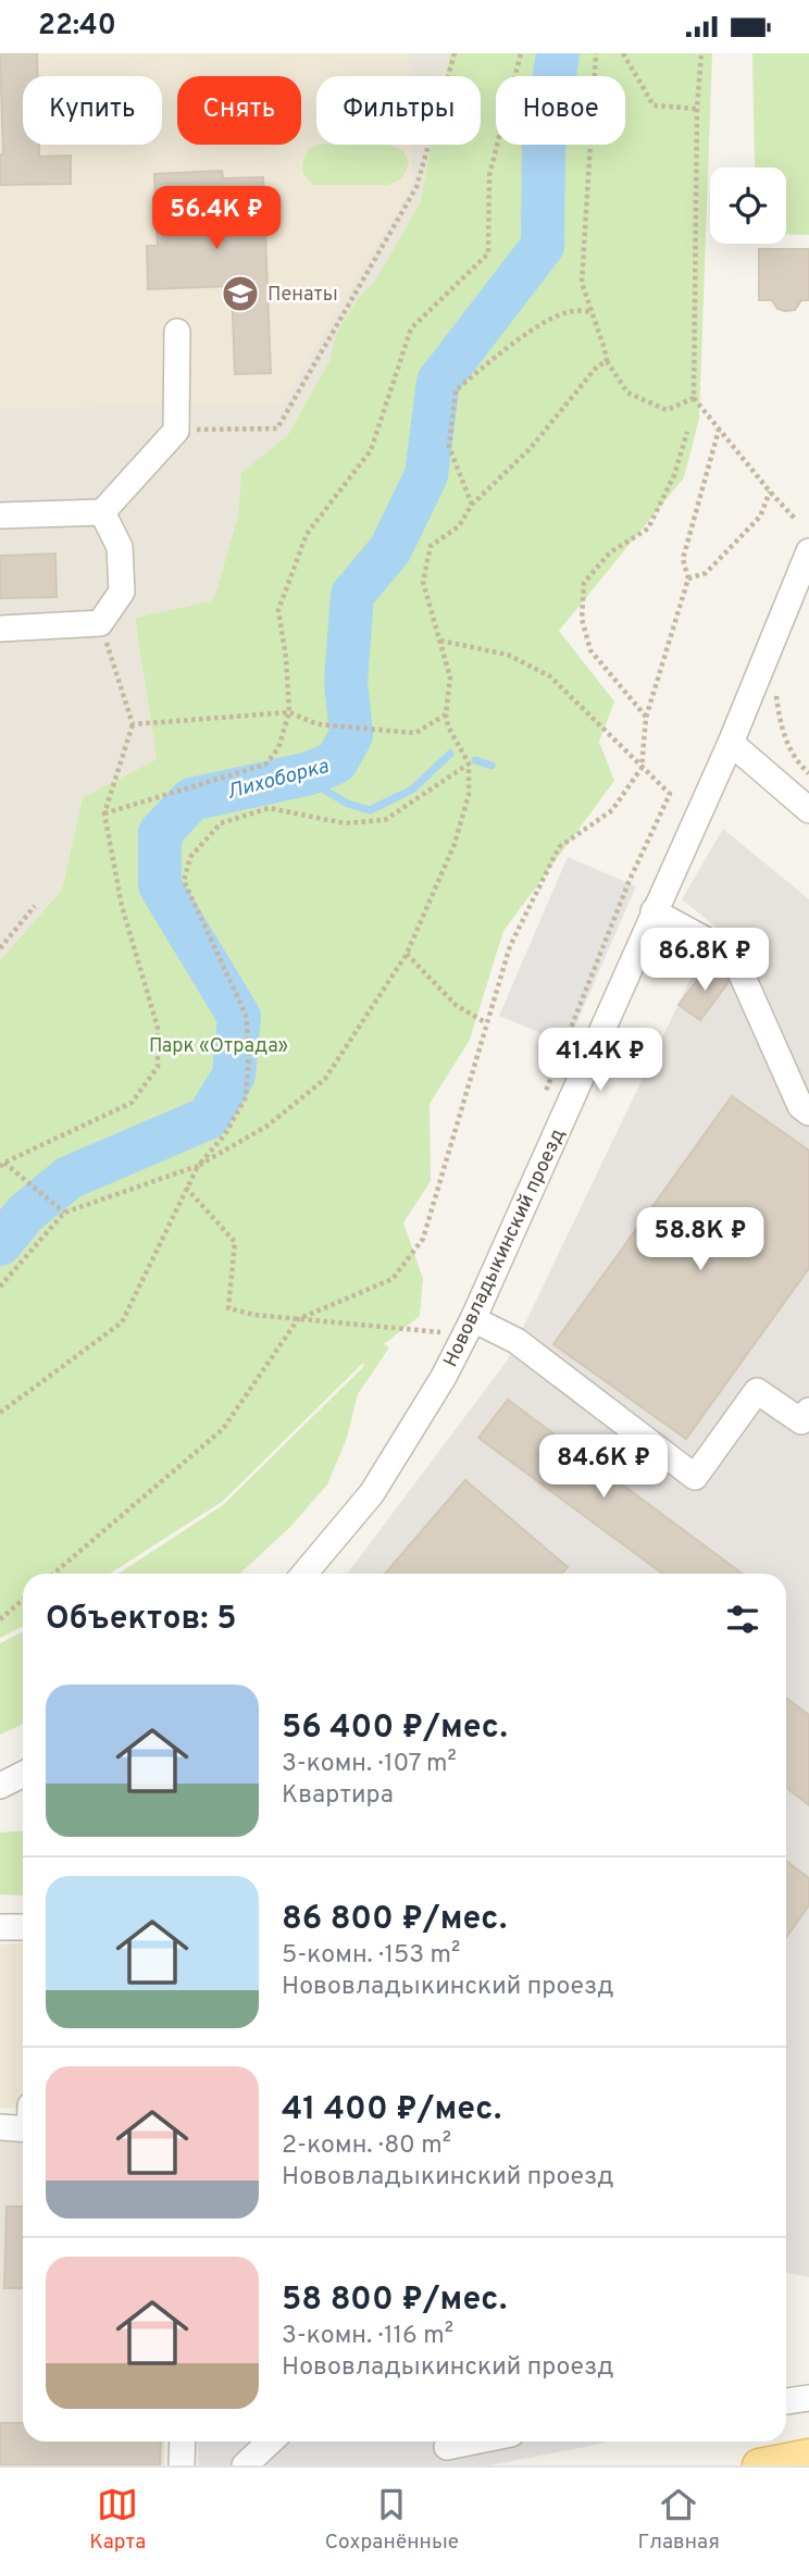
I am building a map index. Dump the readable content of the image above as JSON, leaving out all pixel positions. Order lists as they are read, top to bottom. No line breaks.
{"streets":{"street":["Нововладыкинский проезд"]},"water":["Лихоборка"],"parks":["Парк «Отрада»"],"places":{"school or university":["Пенаты"]},"page":{"status":"22:40","chip":["Купить","Снять","Фильтры","Новое"],"price":["56.4K ₽","86.8K ₽","41.4K ₽","58.8K ₽","84.6K ₽"],"heading":"Объектов: 5","list":[{"name":"56 400 ₽/мес.","note":"3-комн. · 107 m² · Квартира"},{"name":"86 800 ₽/мес.","note":"5-комн. · 153 m² · Нововладыкинский проезд"},{"name":"41 400 ₽/мес.","note":"2-комн. · 80 m² · Нововладыкинский проезд"},{"name":"58 800 ₽/мес.","note":"3-комн. · 116 m² · Нововладыкинский проезд"}],"tabs":["Карта","Сохранённые","Главная"]}}
